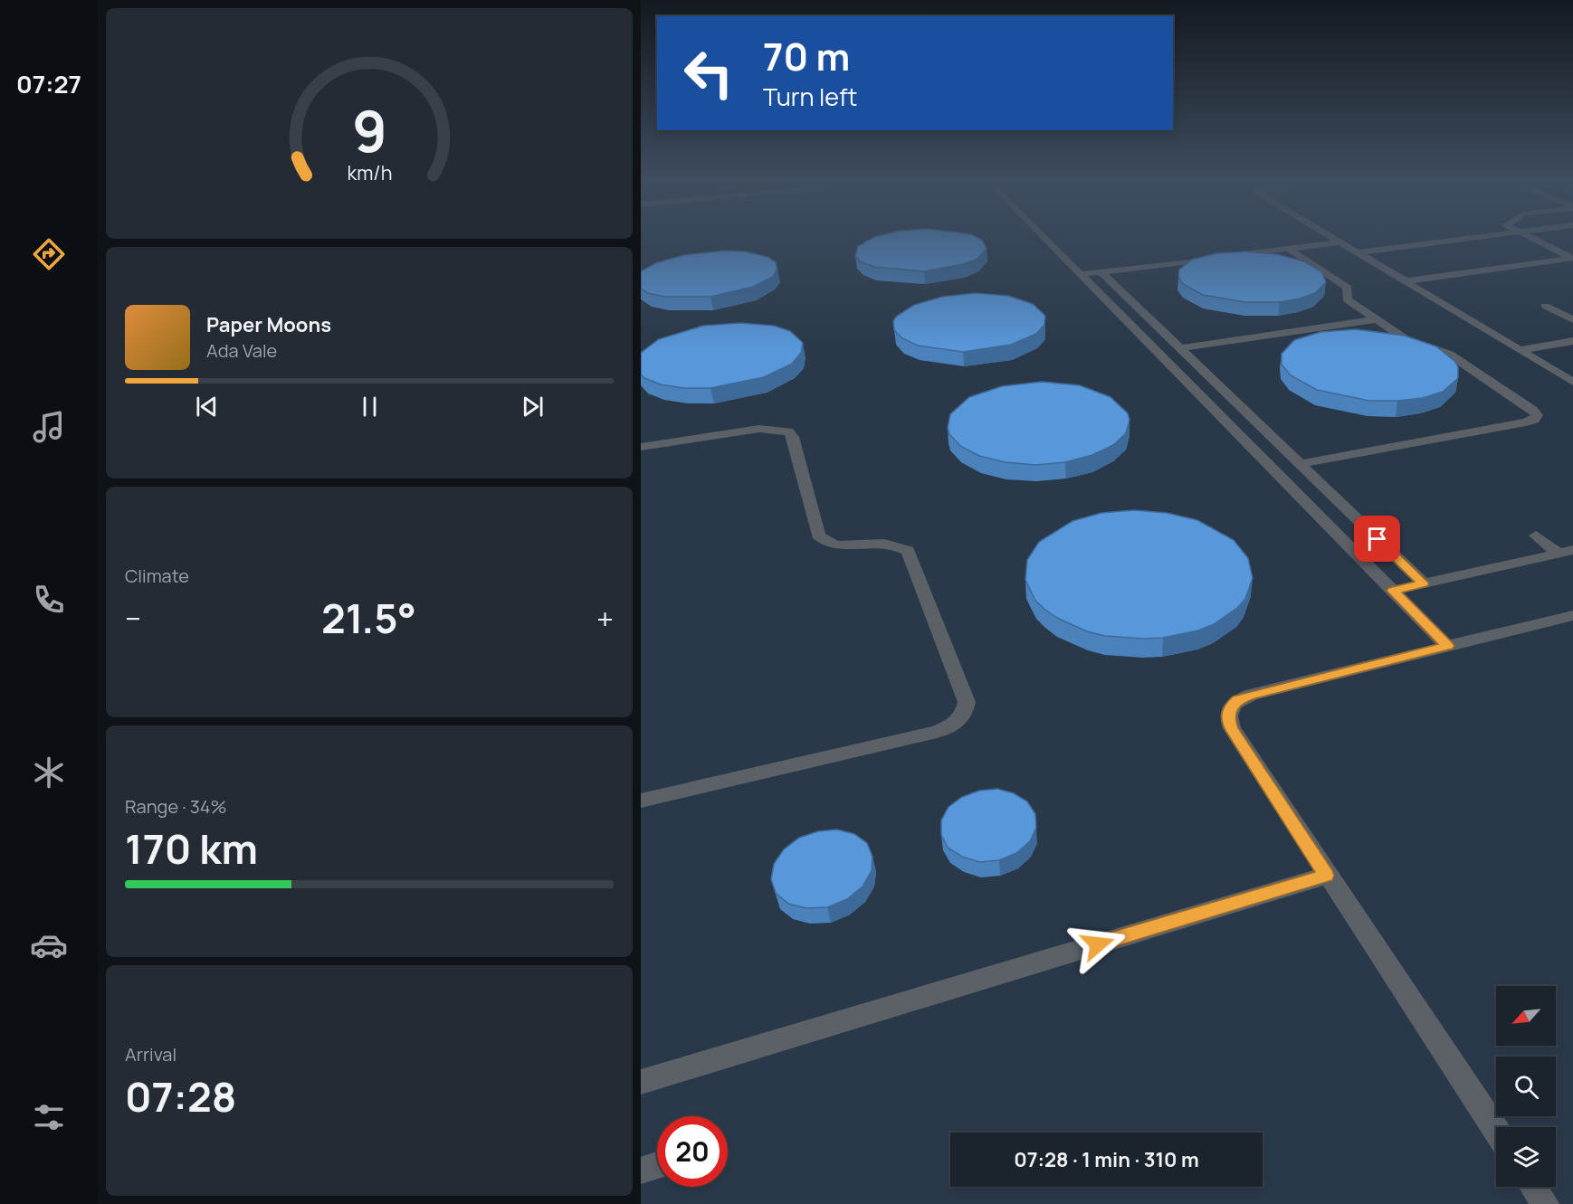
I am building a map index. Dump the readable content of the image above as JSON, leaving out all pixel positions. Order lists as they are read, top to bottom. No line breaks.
{"north":"bottom left","page":{"tabs":"07:27","turn":["70 m","Turn left"],"song":["Paper Moons","Ada Vale"],"tile":["Climate",["Range · 34%","170 km"],["Arrival","07:28"]],"heat":["−","21.5°","+"],"limit":"20","trip":"07:28 · 1 min · 310 m","gauge":["9","km/h"]}}
